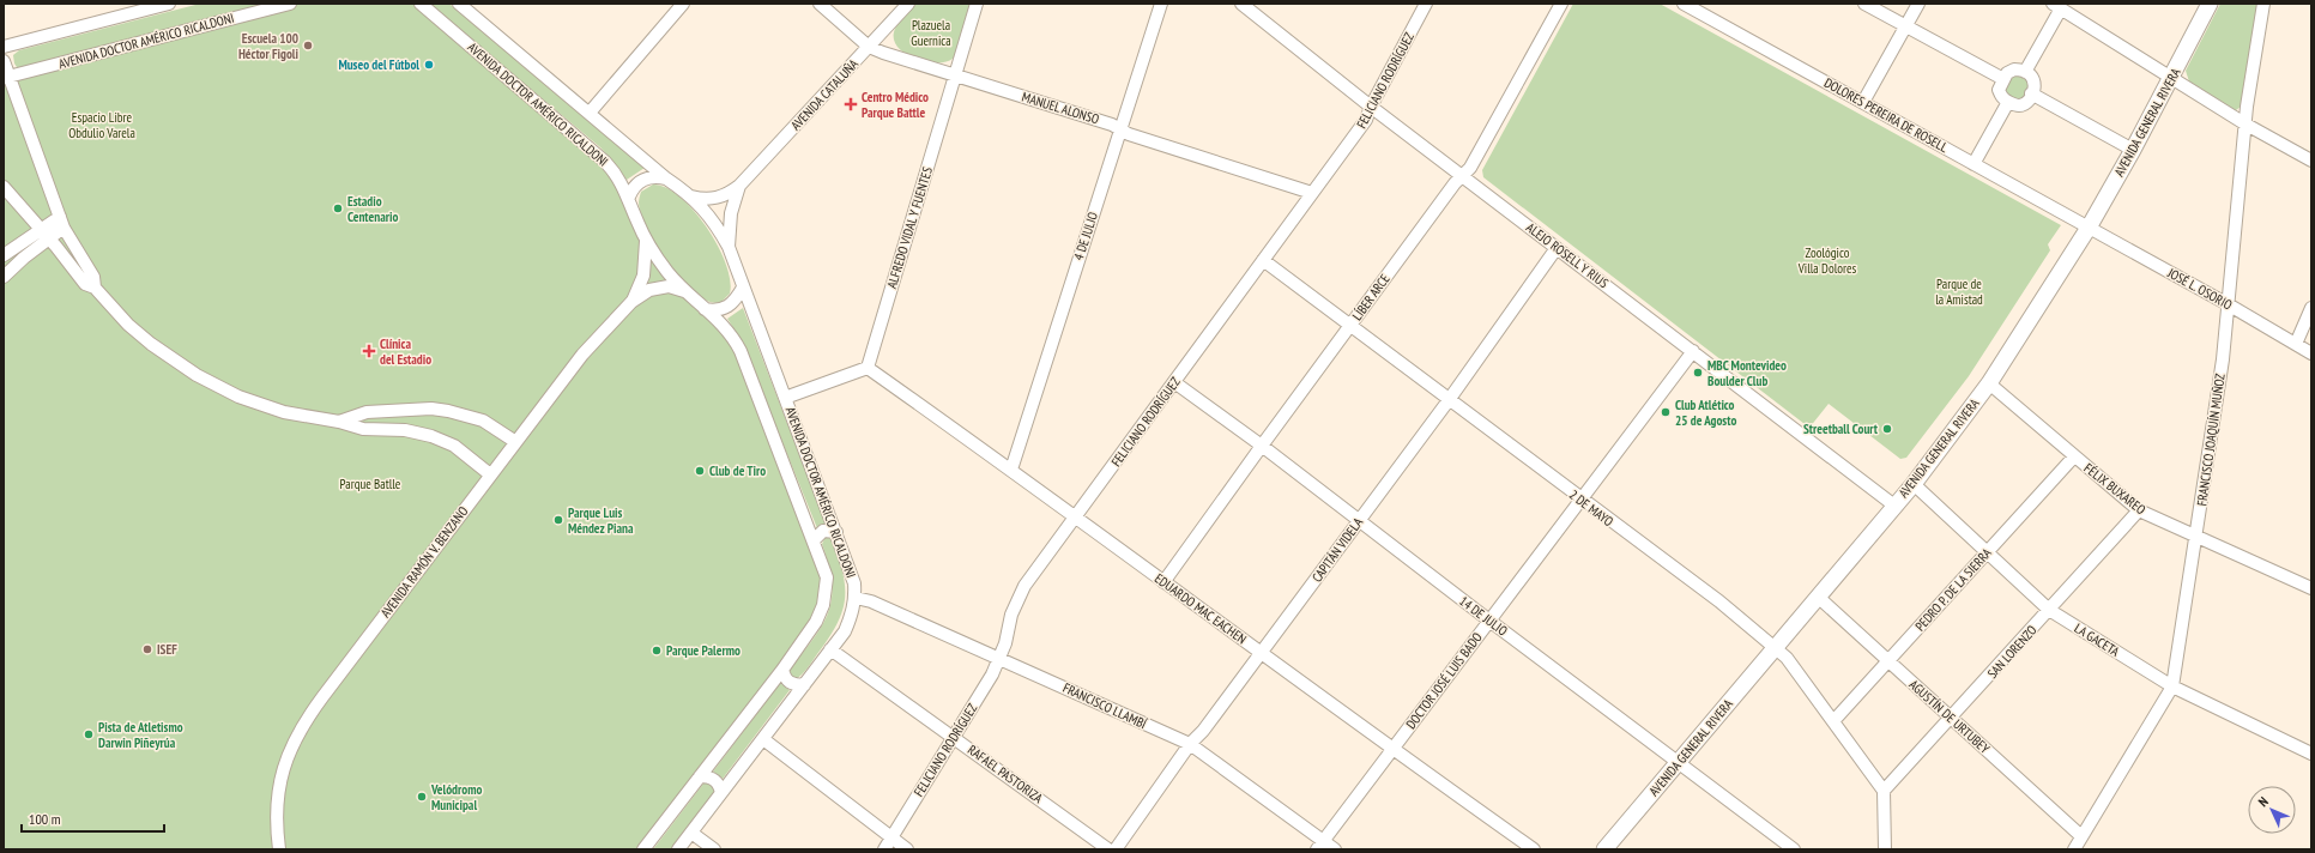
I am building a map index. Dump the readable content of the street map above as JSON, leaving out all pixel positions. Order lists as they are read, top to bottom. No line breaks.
{"streets":{"main road":["AVENIDA GENERAL RIVERA"],"street":["AVENIDA DOCTOR AMÉRICO RICALDONI","FELICIANO RODRÍGUEZ","AVENIDA CATALUÑA","MANUEL ALONSO","DOLORES PEREIRA DE ROSELL","ALFREDO VIDAL Y FUENTES","4 DE JULIO","ALEJO ROSELL Y RIUS","JOSÉ L. OSORIO","LÍBER ARCE","FRANCISCO JOAQUÍN MUÑOZ","FÉLIX BUXAREO","2 DE MAYO","CAPITÁN VIDELA","AVENIDA RAMÓN V. BENZANO","PEDRO P. DE LA SIERRA","EDUARDO MAC EACHEN","14 DE JULIO","LA GACETA","SAN LORENZO","DOCTOR JOSÉ LUIS BADO","FRANCISCO LLAMBÍ","AGUSTÍN DE URTUBEY","RAFAEL PASTORIZA"]},"crossings":[["AVENIDA DOCTOR AMÉRICO RICALDONI","AVENIDA CATALUÑA"],["AVENIDA DOCTOR AMÉRICO RICALDONI","AVENIDA RAMÓN V. BENZANO"],["AVENIDA DOCTOR AMÉRICO RICALDONI","FRANCISCO LLAMBÍ"],["AVENIDA DOCTOR AMÉRICO RICALDONI","RAFAEL PASTORIZA"],["FELICIANO RODRÍGUEZ","MANUEL ALONSO"],["FELICIANO RODRÍGUEZ","ALEJO ROSELL Y RIUS"],["FELICIANO RODRÍGUEZ","2 DE MAYO"],["FELICIANO RODRÍGUEZ","EDUARDO MAC EACHEN"],["FELICIANO RODRÍGUEZ","14 DE JULIO"],["FELICIANO RODRÍGUEZ","FRANCISCO LLAMBÍ"],["FELICIANO RODRÍGUEZ","RAFAEL PASTORIZA"],["AVENIDA CATALUÑA","MANUEL ALONSO"],["MANUEL ALONSO","ALFREDO VIDAL Y FUENTES"],["MANUEL ALONSO","4 DE JULIO"],["DOLORES PEREIRA DE ROSELL","AVENIDA GENERAL RIVERA"],["DOLORES PEREIRA DE ROSELL","JOSÉ L. OSORIO"],["AVENIDA GENERAL RIVERA","ALEJO ROSELL Y RIUS"],["AVENIDA GENERAL RIVERA","JOSÉ L. OSORIO"],["AVENIDA GENERAL RIVERA","FÉLIX BUXAREO"],["AVENIDA GENERAL RIVERA","2 DE MAYO"],["AVENIDA GENERAL RIVERA","14 DE JULIO"],["AVENIDA GENERAL RIVERA","LA GACETA"],["AVENIDA GENERAL RIVERA","AGUSTÍN DE URTUBEY"],["ALFREDO VIDAL Y FUENTES","EDUARDO MAC EACHEN"],["4 DE JULIO","EDUARDO MAC EACHEN"],["ALEJO ROSELL Y RIUS","LÍBER ARCE"],["ALEJO ROSELL Y RIUS","CAPITÁN VIDELA"],["ALEJO ROSELL Y RIUS","DOCTOR JOSÉ LUIS BADO"],["JOSÉ L. OSORIO","FRANCISCO JOAQUÍN MUÑOZ"],["LÍBER ARCE","2 DE MAYO"],["LÍBER ARCE","EDUARDO MAC EACHEN"],["LÍBER ARCE","14 DE JULIO"],["FRANCISCO JOAQUÍN MUÑOZ","FÉLIX BUXAREO"],["FRANCISCO JOAQUÍN MUÑOZ","LA GACETA"],["FRANCISCO JOAQUÍN MUÑOZ","AGUSTÍN DE URTUBEY"],["FÉLIX BUXAREO","PEDRO P. DE LA SIERRA"],["FÉLIX BUXAREO","SAN LORENZO"],["2 DE MAYO","CAPITÁN VIDELA"],["2 DE MAYO","PEDRO P. DE LA SIERRA"],["2 DE MAYO","SAN LORENZO"],["2 DE MAYO","DOCTOR JOSÉ LUIS BADO"],["CAPITÁN VIDELA","EDUARDO MAC EACHEN"],["CAPITÁN VIDELA","14 DE JULIO"],["CAPITÁN VIDELA","FRANCISCO LLAMBÍ"],["PEDRO P. DE LA SIERRA","LA GACETA"],["PEDRO P. DE LA SIERRA","AGUSTÍN DE URTUBEY"],["EDUARDO MAC EACHEN","DOCTOR JOSÉ LUIS BADO"],["14 DE JULIO","DOCTOR JOSÉ LUIS BADO"],["LA GACETA","SAN LORENZO"],["SAN LORENZO","AGUSTÍN DE URTUBEY"],["DOCTOR JOSÉ LUIS BADO","FRANCISCO LLAMBÍ"]],"parks":["Plazuela Guernica","Espacio Libre Obdulio Varela","Zoológico Villa Dolores","Parque de la Amistad","Parque Batlle"],"places":{"other":["Escuela 100 Héctor Figoli","Museo del Fútbol","Estadio Centenario","MBC Montevideo Boulder Club","Club Atlético 25 de Agosto","Streetball Court","Club de Tiro","Parque Luis Méndez Piana","ISEF","Parque Palermo","Pista de Atletismo Darwin Piñeyrúa","Velódromo Municipal"],"health":["Centro Médico Parque Battle","Clínica del Estadio"]},"scale_bar":"100 m","north":"top left"}
